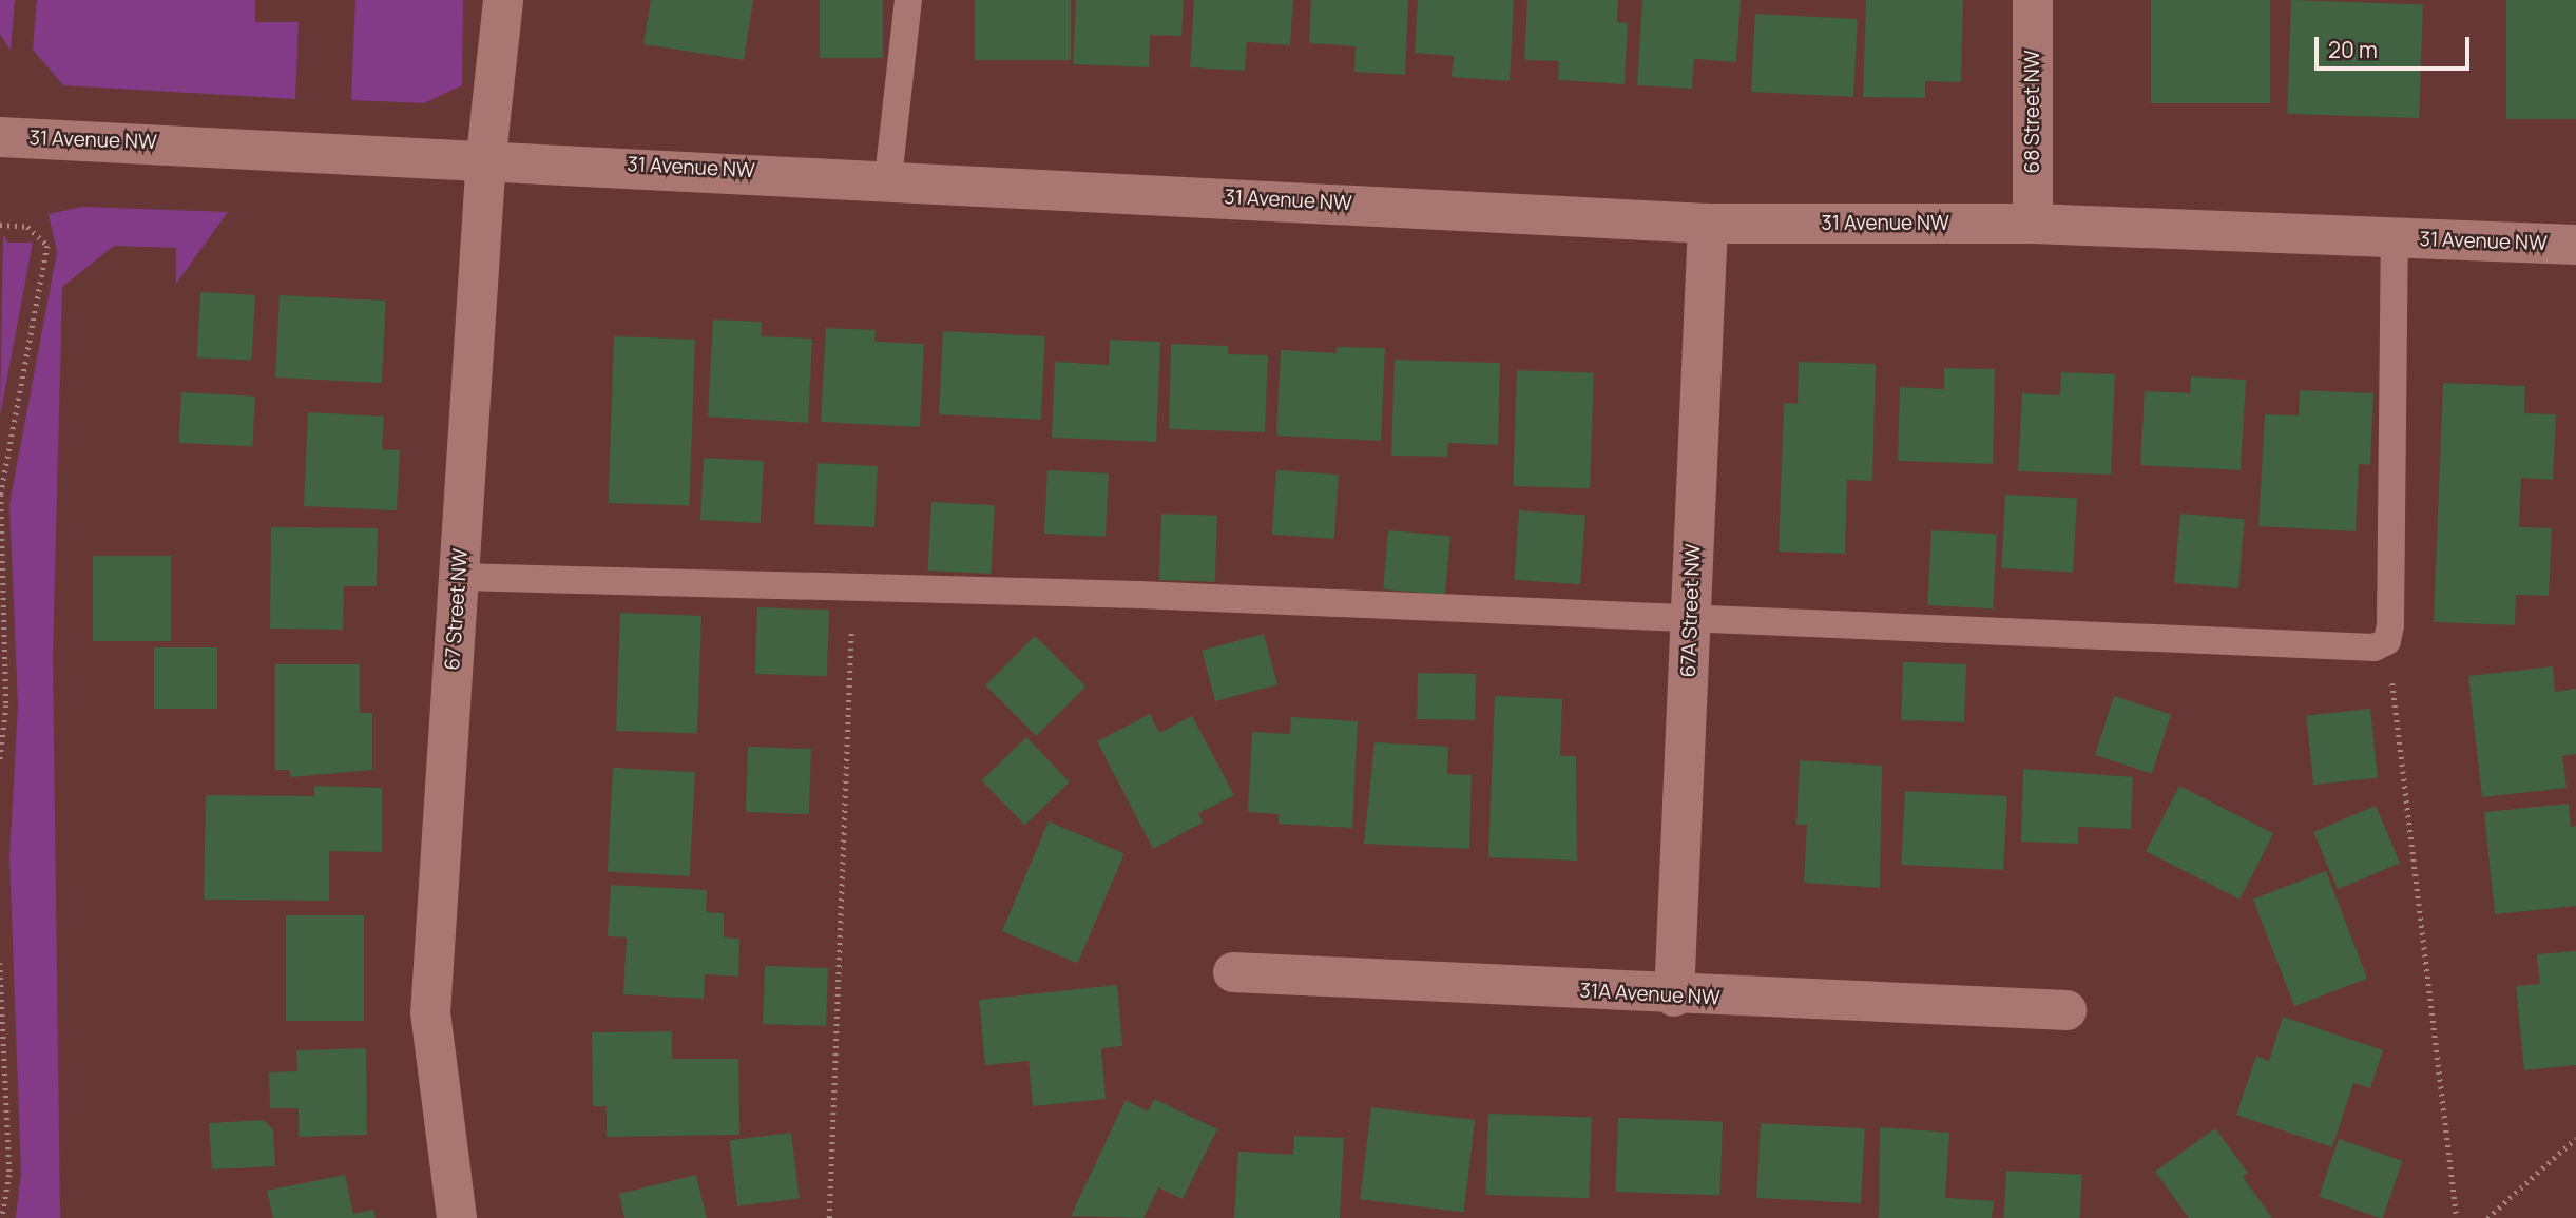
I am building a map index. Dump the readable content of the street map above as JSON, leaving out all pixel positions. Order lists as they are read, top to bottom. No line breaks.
{"streets":{"street":["68 Street NW","31 Avenue NW","67 Street NW","67A Street NW","31A Avenue NW"]},"crossings":[["68 Street NW","31 Avenue NW"],["31 Avenue NW","67 Street NW"],["31 Avenue NW","67A Street NW"],["67A Street NW","31A Avenue NW"]],"scale_bar":"20 m"}
